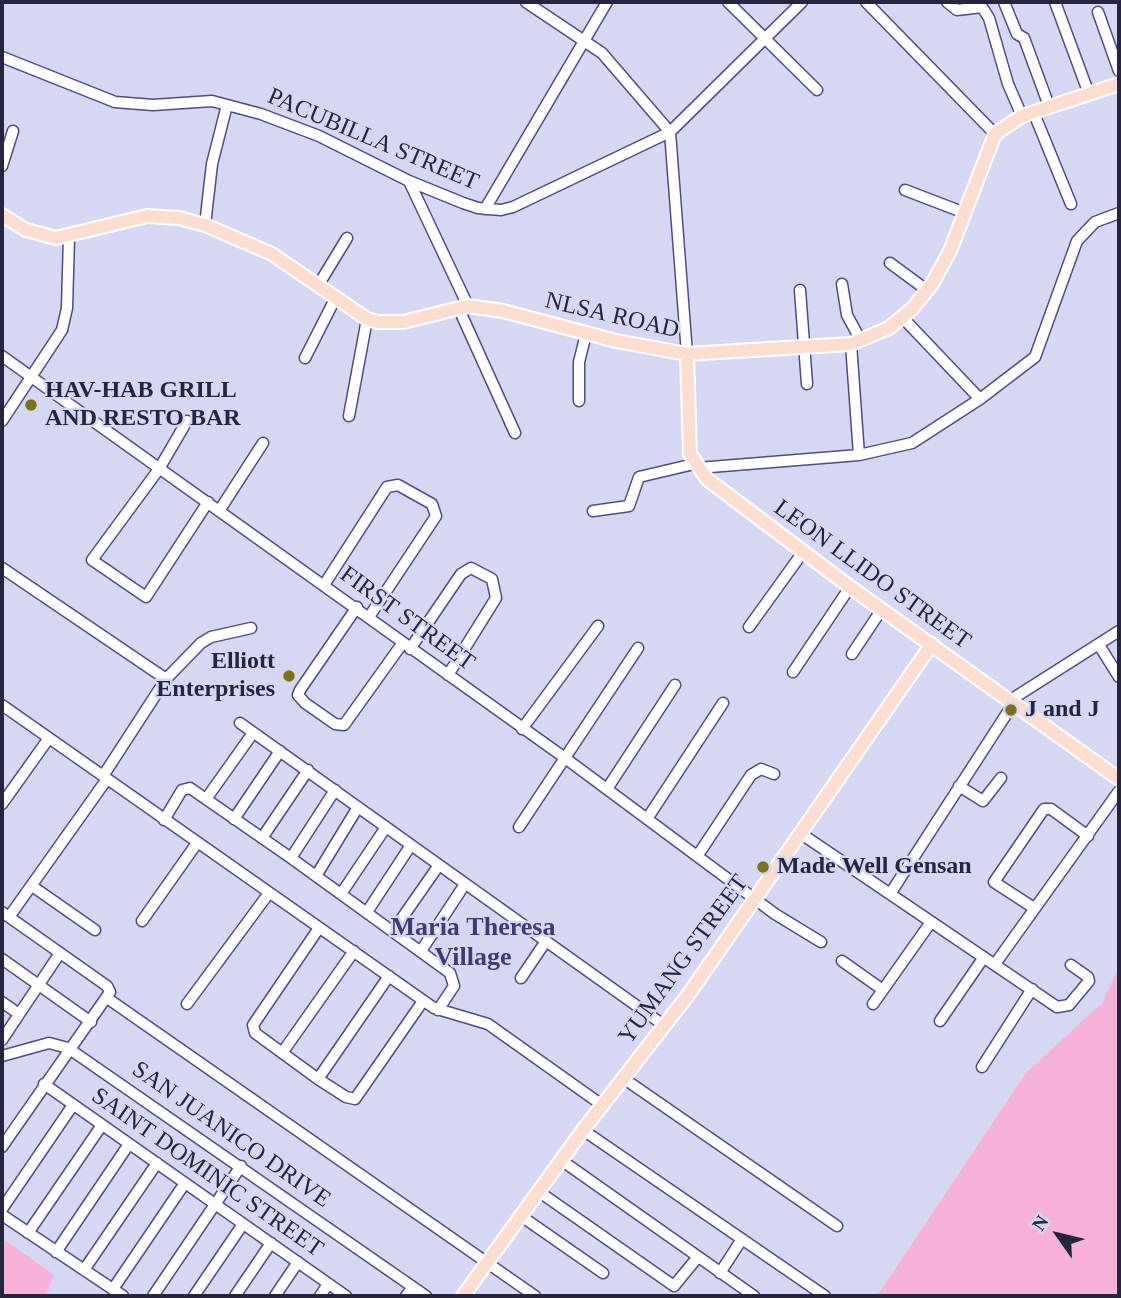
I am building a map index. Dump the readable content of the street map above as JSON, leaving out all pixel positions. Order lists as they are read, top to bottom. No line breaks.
{"streets":{"main road":["NLSA ROAD","LEON LLIDO STREET","YUMANG STREET"],"street":["PACUBILLA STREET","FIRST STREET","SAN JUANICO DRIVE","SAINT DOMINIC STREET"]},"crossings":[["LEON LLIDO STREET","YUMANG STREET"],["FIRST STREET","YUMANG STREET"]],"districts":["Maria Theresa Village"],"places":["HAV-HAB GRILL AND RESTO BAR","Elliott Enterprises","J and J","Made Well Gensan"],"north":"top left"}
